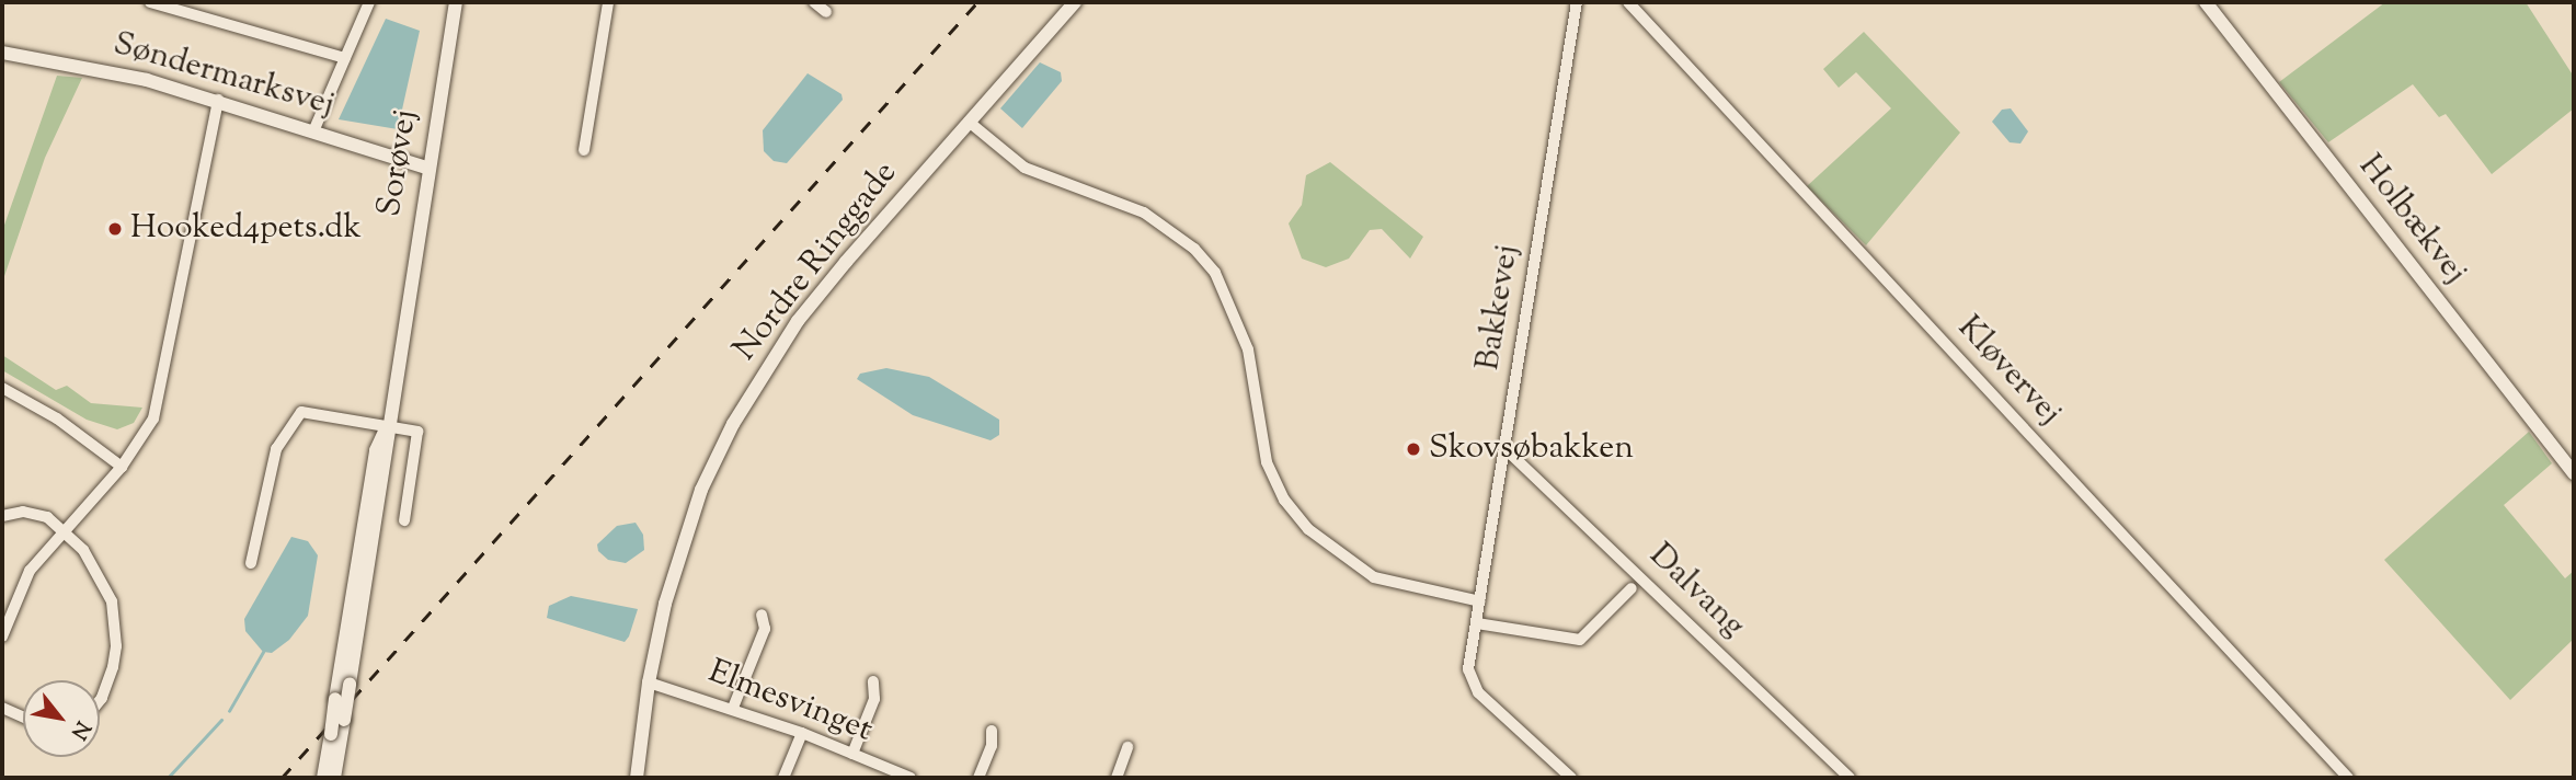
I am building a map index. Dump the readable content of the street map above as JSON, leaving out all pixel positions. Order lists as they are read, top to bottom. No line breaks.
{"streets":{"street":["Søndermarksvej","Sorøvej","Holbækvej","Nordre Ringgade","Bakkevej","Kløvervej","Dalvang","Elmesvinget"]},"crossings":[["Søndermarksvej","Sorøvej"],["Nordre Ringgade","Elmesvinget"],["Bakkevej","Dalvang"]],"places":["Hooked4pets.dk","Skovsøbakken"],"north":"bottom right"}
